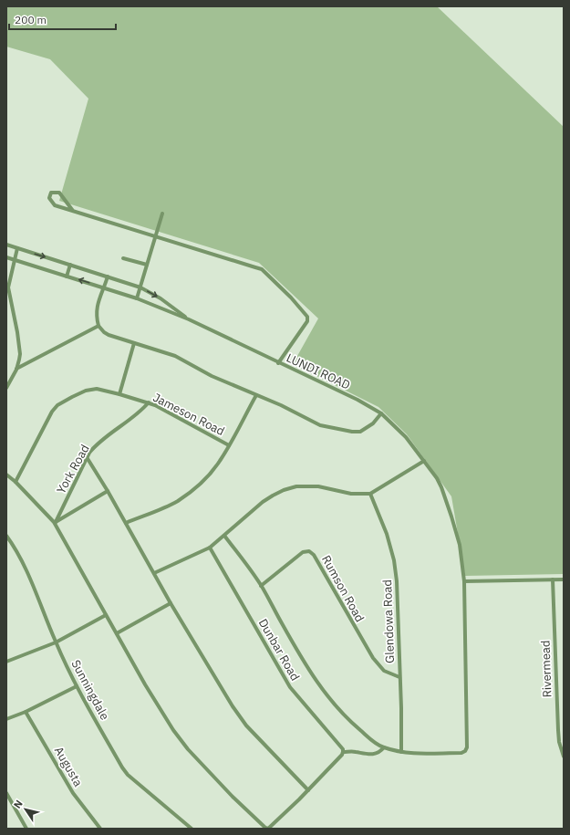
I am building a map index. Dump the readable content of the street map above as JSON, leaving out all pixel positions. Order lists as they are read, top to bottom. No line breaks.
{"streets":{"street":["LUNDI ROAD","Jameson Road","York Road","Rumson Road","Glendowa Road","Dunbar Road","Rivermead","Sunningdale","Augusta"]},"crossings":[["LUNDI ROAD","Glendowa Road"],["Jameson Road","York Road"],["Rumson Road","Glendowa Road"]],"scale_bar":"200 m","north":"top left"}
